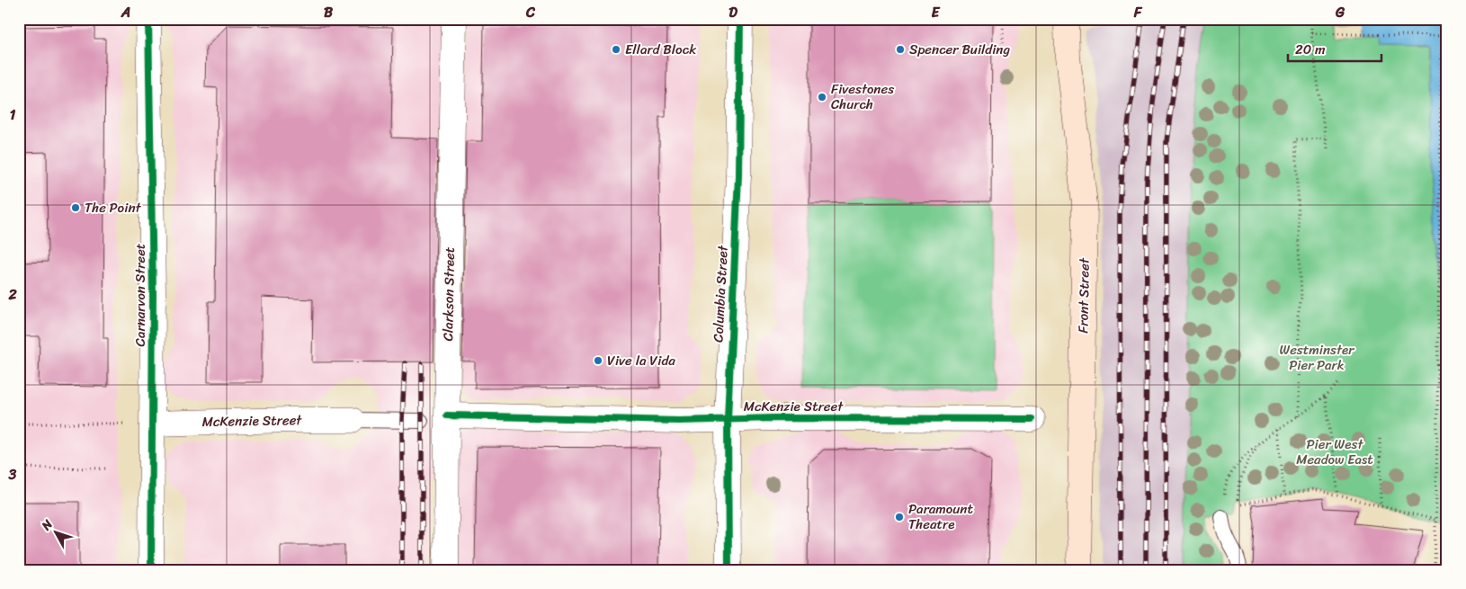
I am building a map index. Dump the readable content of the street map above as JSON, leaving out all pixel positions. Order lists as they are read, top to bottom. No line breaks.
{"streets":{"main road":["Front Street"],"street":["Clarkson Street","Columbia Street","Carnarvon Street","McKenzie Street"]},"crossings":[["Clarkson Street","McKenzie Street"],["Columbia Street","McKenzie Street"],["Carnarvon Street","McKenzie Street"]],"parks":["Westminster Pier Park","Pier West Meadow East"],"places":["Ellard Block","Spencer Building","Fivestones Church","The Point","Vive la Vida","Paramount Theatre"],"scale_bar":"20 m","north":"top left","grid":{"columns":["A","B","C","D","E","F","G"],"rows":["1","2","3"]}}
